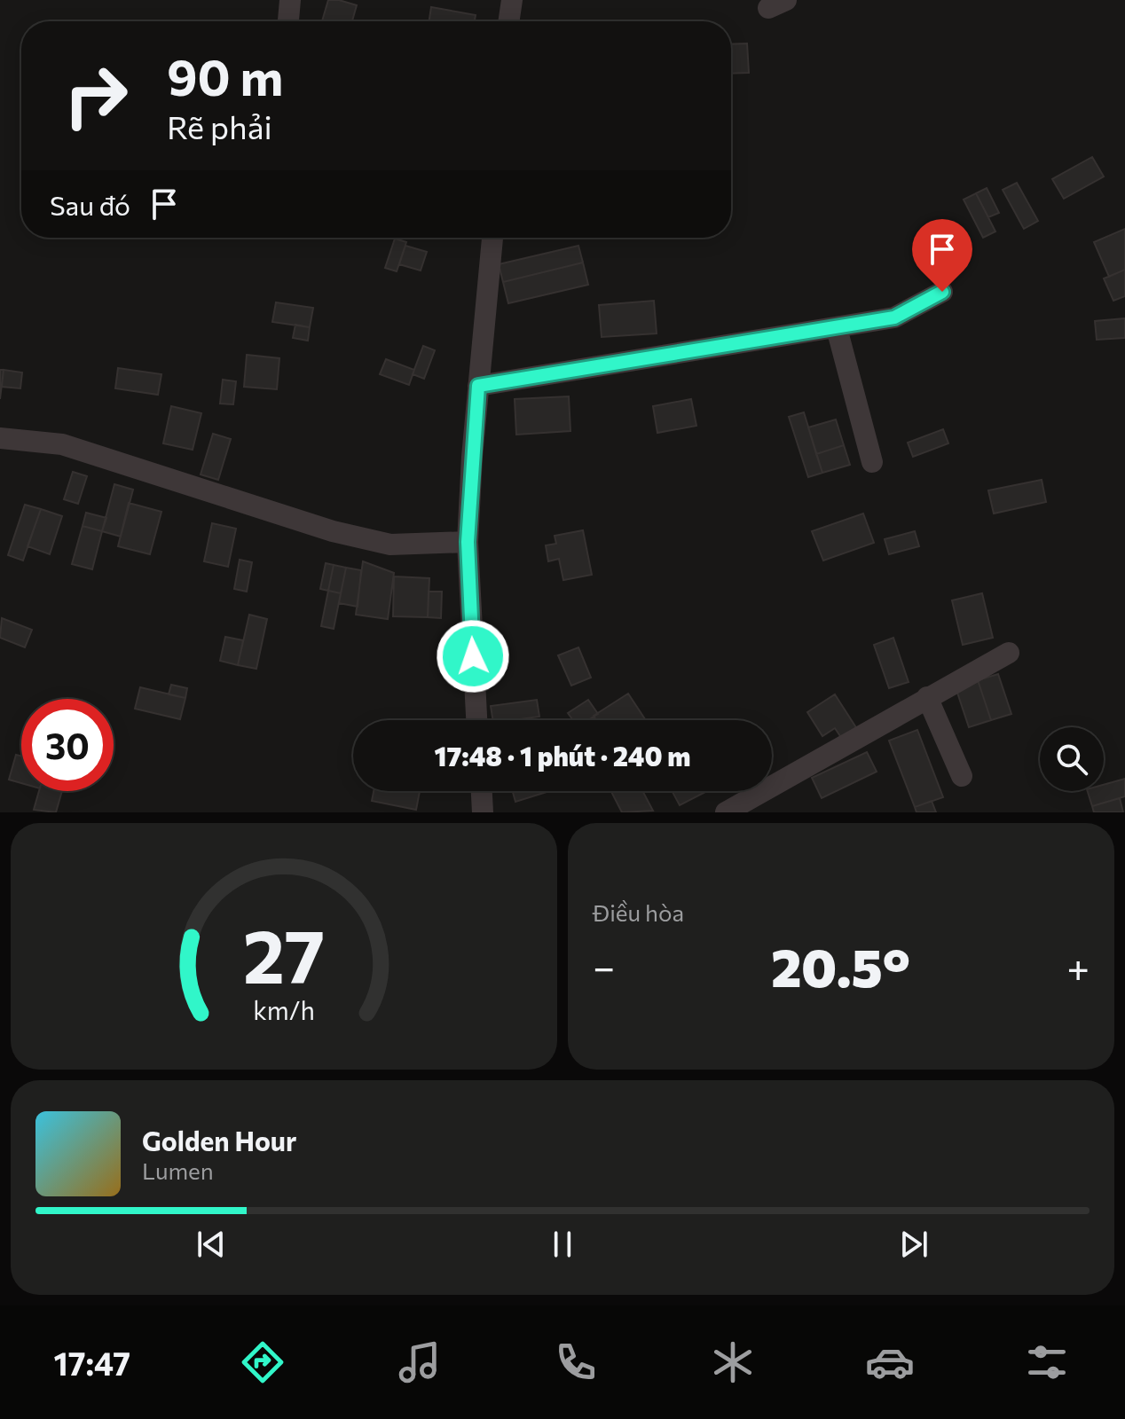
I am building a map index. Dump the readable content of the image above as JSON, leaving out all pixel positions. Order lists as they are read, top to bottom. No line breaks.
{"page":{"turn":["90 m","Rẽ phải"],"then":"Sau đó","limit":"30","trip":"17:48 · 1 phút · 240 m","tile":"Điều hòa","heat":["−","20.5°","+"],"song":["Golden Hour","Lumen"],"tabs":"17:47","gauge":["27","km/h"]}}
